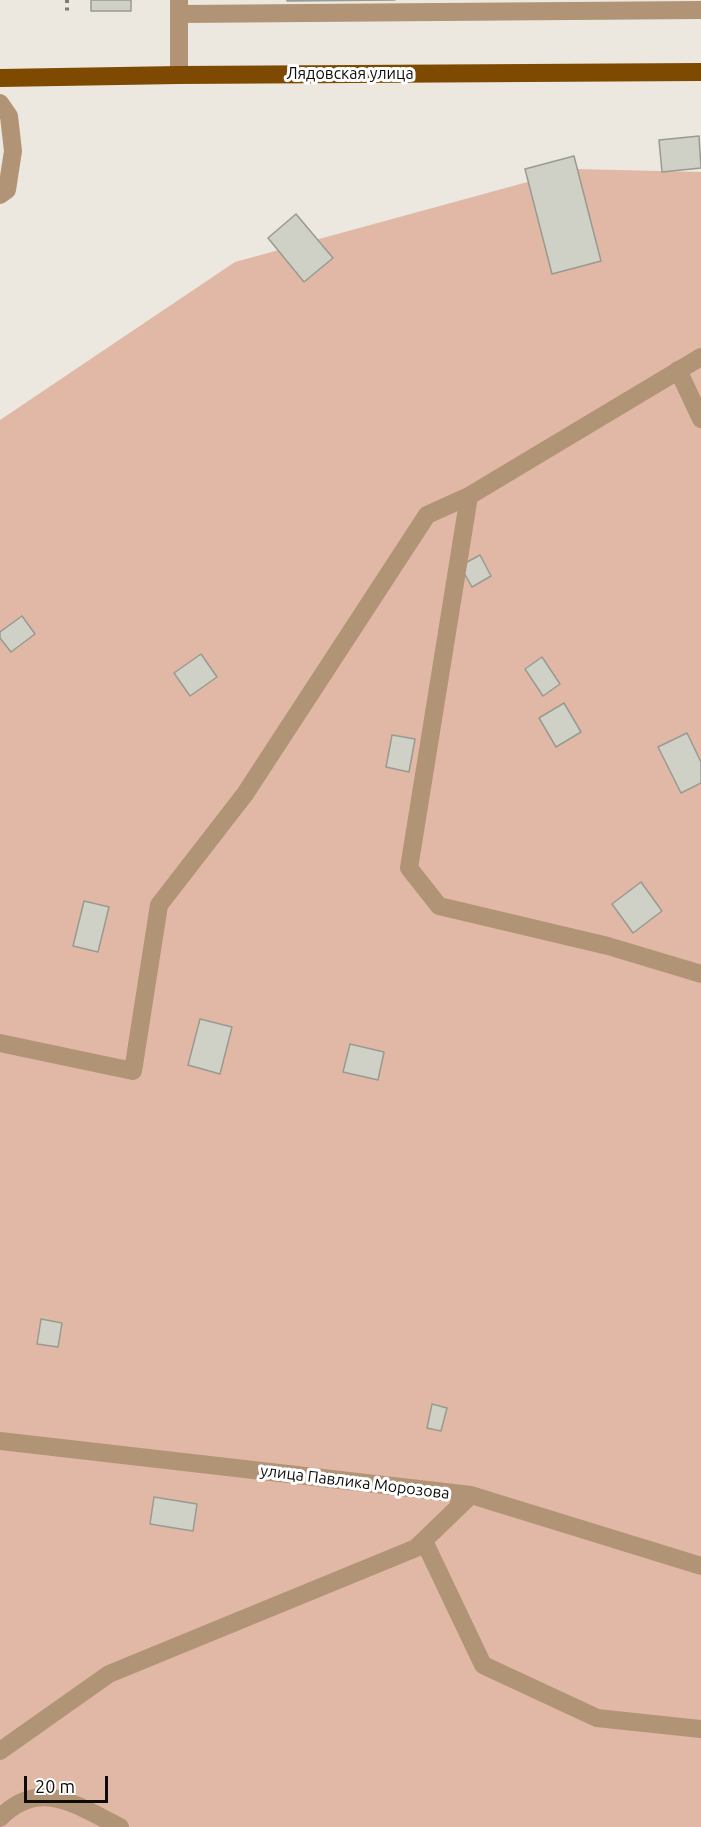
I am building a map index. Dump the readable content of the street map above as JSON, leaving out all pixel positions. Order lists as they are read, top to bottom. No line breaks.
{"streets":{"main road":["Лядовская улица"],"street":["улица Павлика Морозова"]},"scale_bar":"20 m"}
